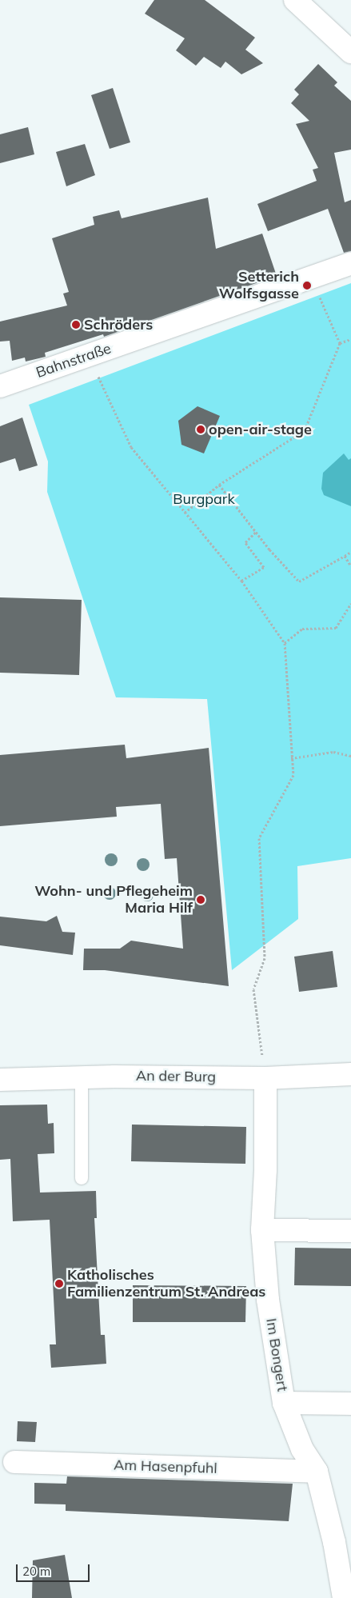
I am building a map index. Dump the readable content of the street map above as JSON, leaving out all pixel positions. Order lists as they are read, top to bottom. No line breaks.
{"streets":{"street":["Bahnstraße","An der Burg","Im Bongert","Am Hasenpfuhl"]},"crossings":[["An der Burg","Im Bongert"],["Im Bongert","Am Hasenpfuhl"]],"parks":["Burgpark"],"places":["Setterich Wolfsgasse","Schröders","open-air-stage","Wohn- und Pflegeheim Maria Hilf","Katholisches Familienzentrum St. Andreas"],"scale_bar":"20 m"}
